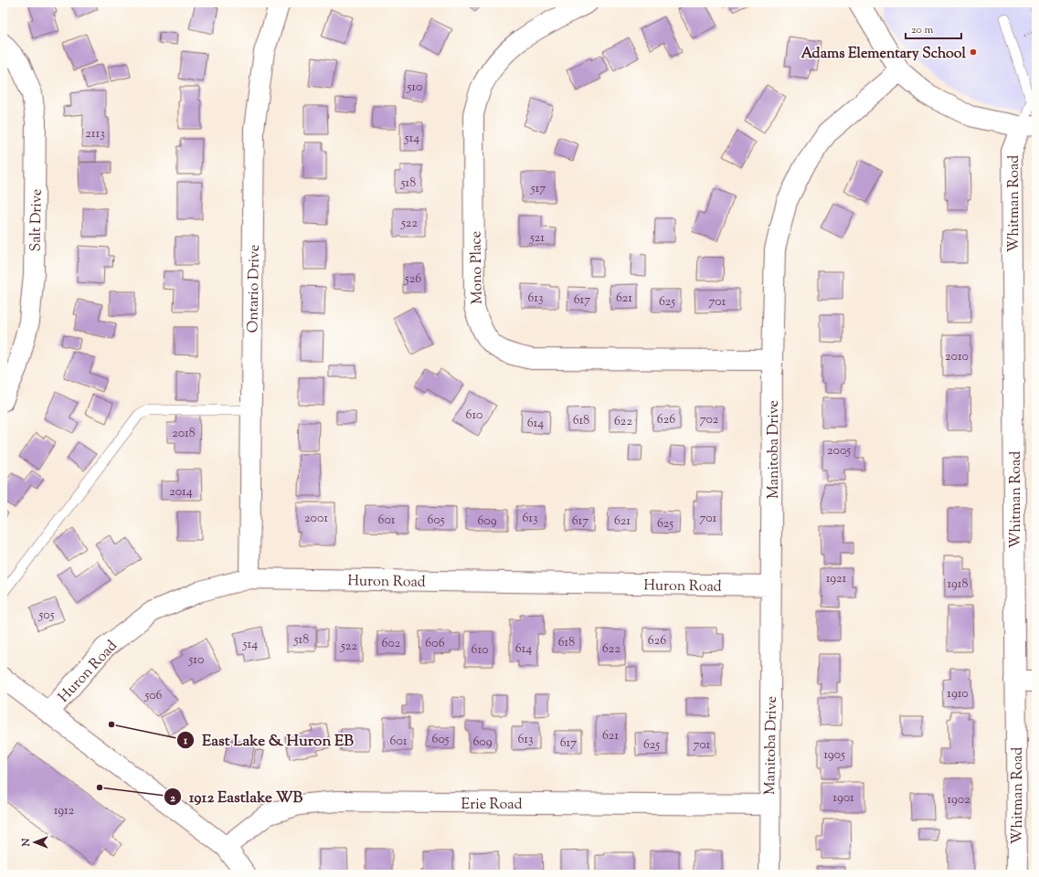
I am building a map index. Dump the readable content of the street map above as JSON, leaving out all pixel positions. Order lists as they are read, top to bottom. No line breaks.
{"streets":{"street":["Whitman Road","Salt Drive","Mono Place","Ontario Drive","Manitoba Drive","Huron Road","Erie Road"]},"crossings":[["Mono Place","Manitoba Drive"],["Ontario Drive","Huron Road"],["Manitoba Drive","Huron Road"],["Manitoba Drive","Erie Road"]],"places":["Adams Elementary School","East Lake & Huron EB","1912 Eastlake WB"],"house_numbers":["510","2113","514","518","517","522","521","526","613","621","617","625","701","2010","610","626","702","618","622","614","2018","2005","2014","2001","613","701","601","605","609","617","621","625","1921","1918","505","518","626","618","602","606","514","522","614","622","610","510","1910","506","621","605","613","601","609","617","625","701","1905","1901","1902","1912"],"scale_bar":"20 m","north":"left"}
